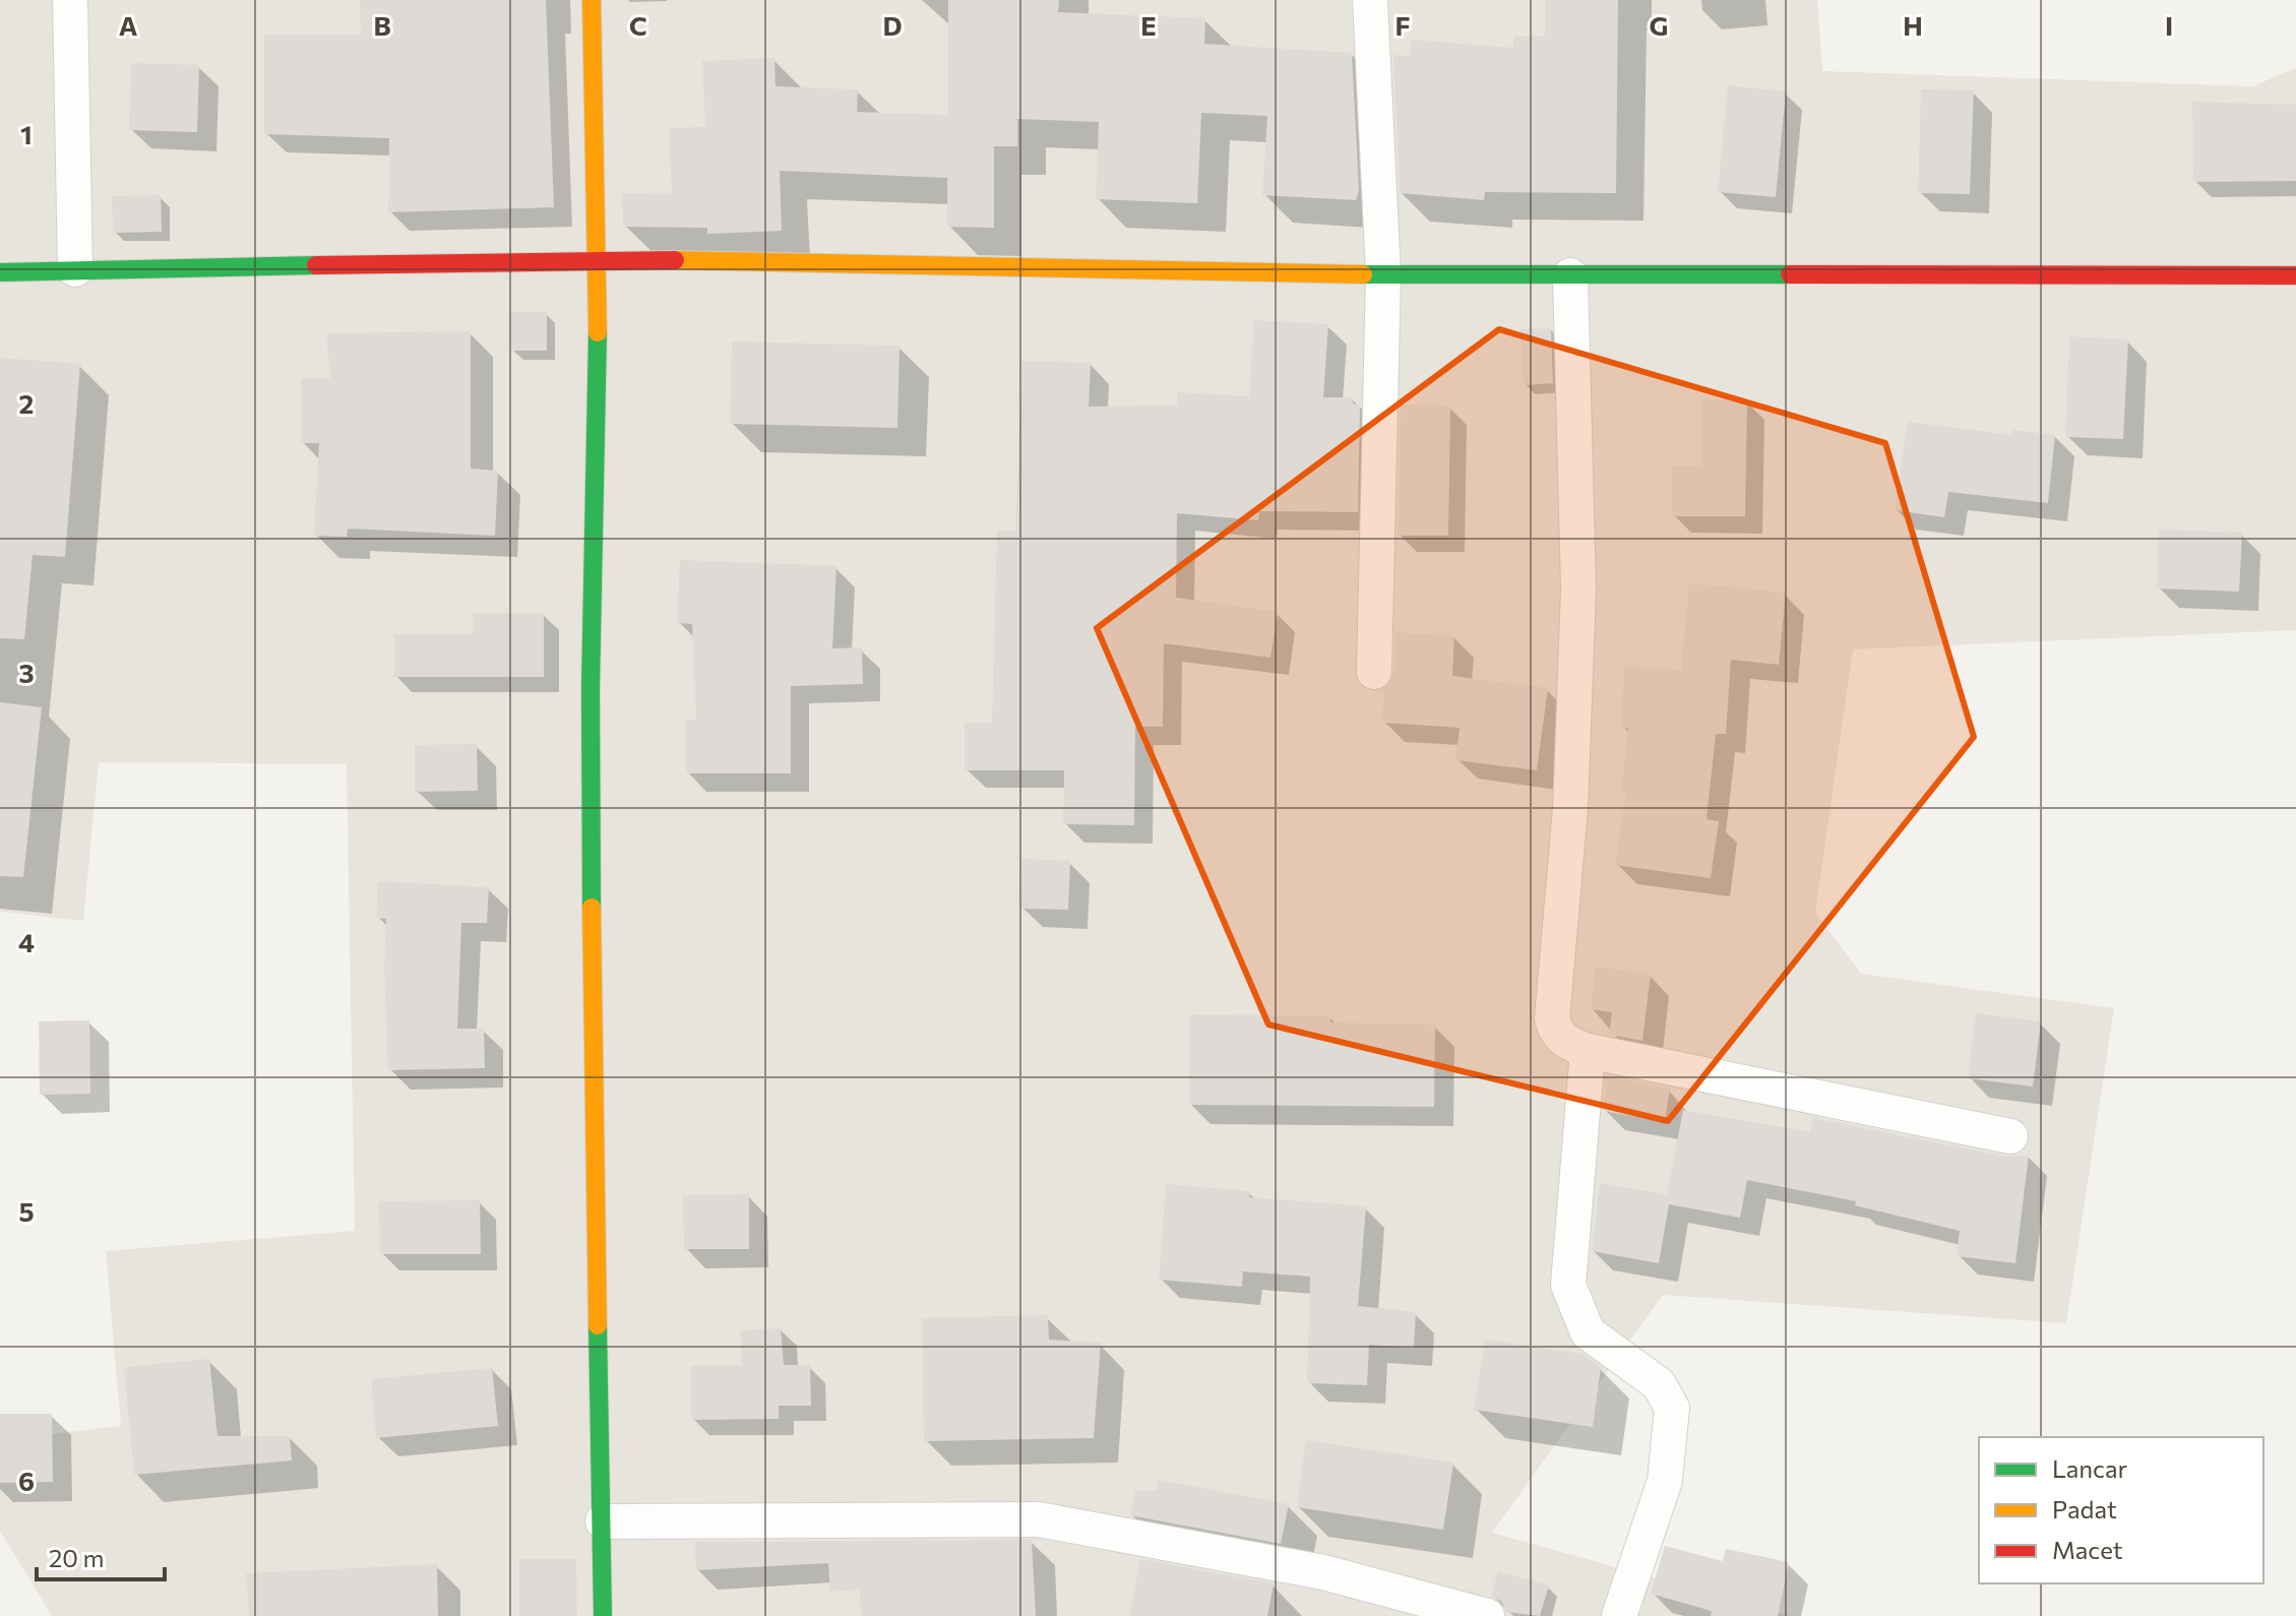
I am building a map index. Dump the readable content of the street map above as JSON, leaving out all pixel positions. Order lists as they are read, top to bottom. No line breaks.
{"legend":["Lancar","Padat","Macet"],"scale_bar":"20 m","grid":{"columns":["A","B","C","D","E","F","G","H","I"],"rows":["1","2","3","4","5","6"]}}
